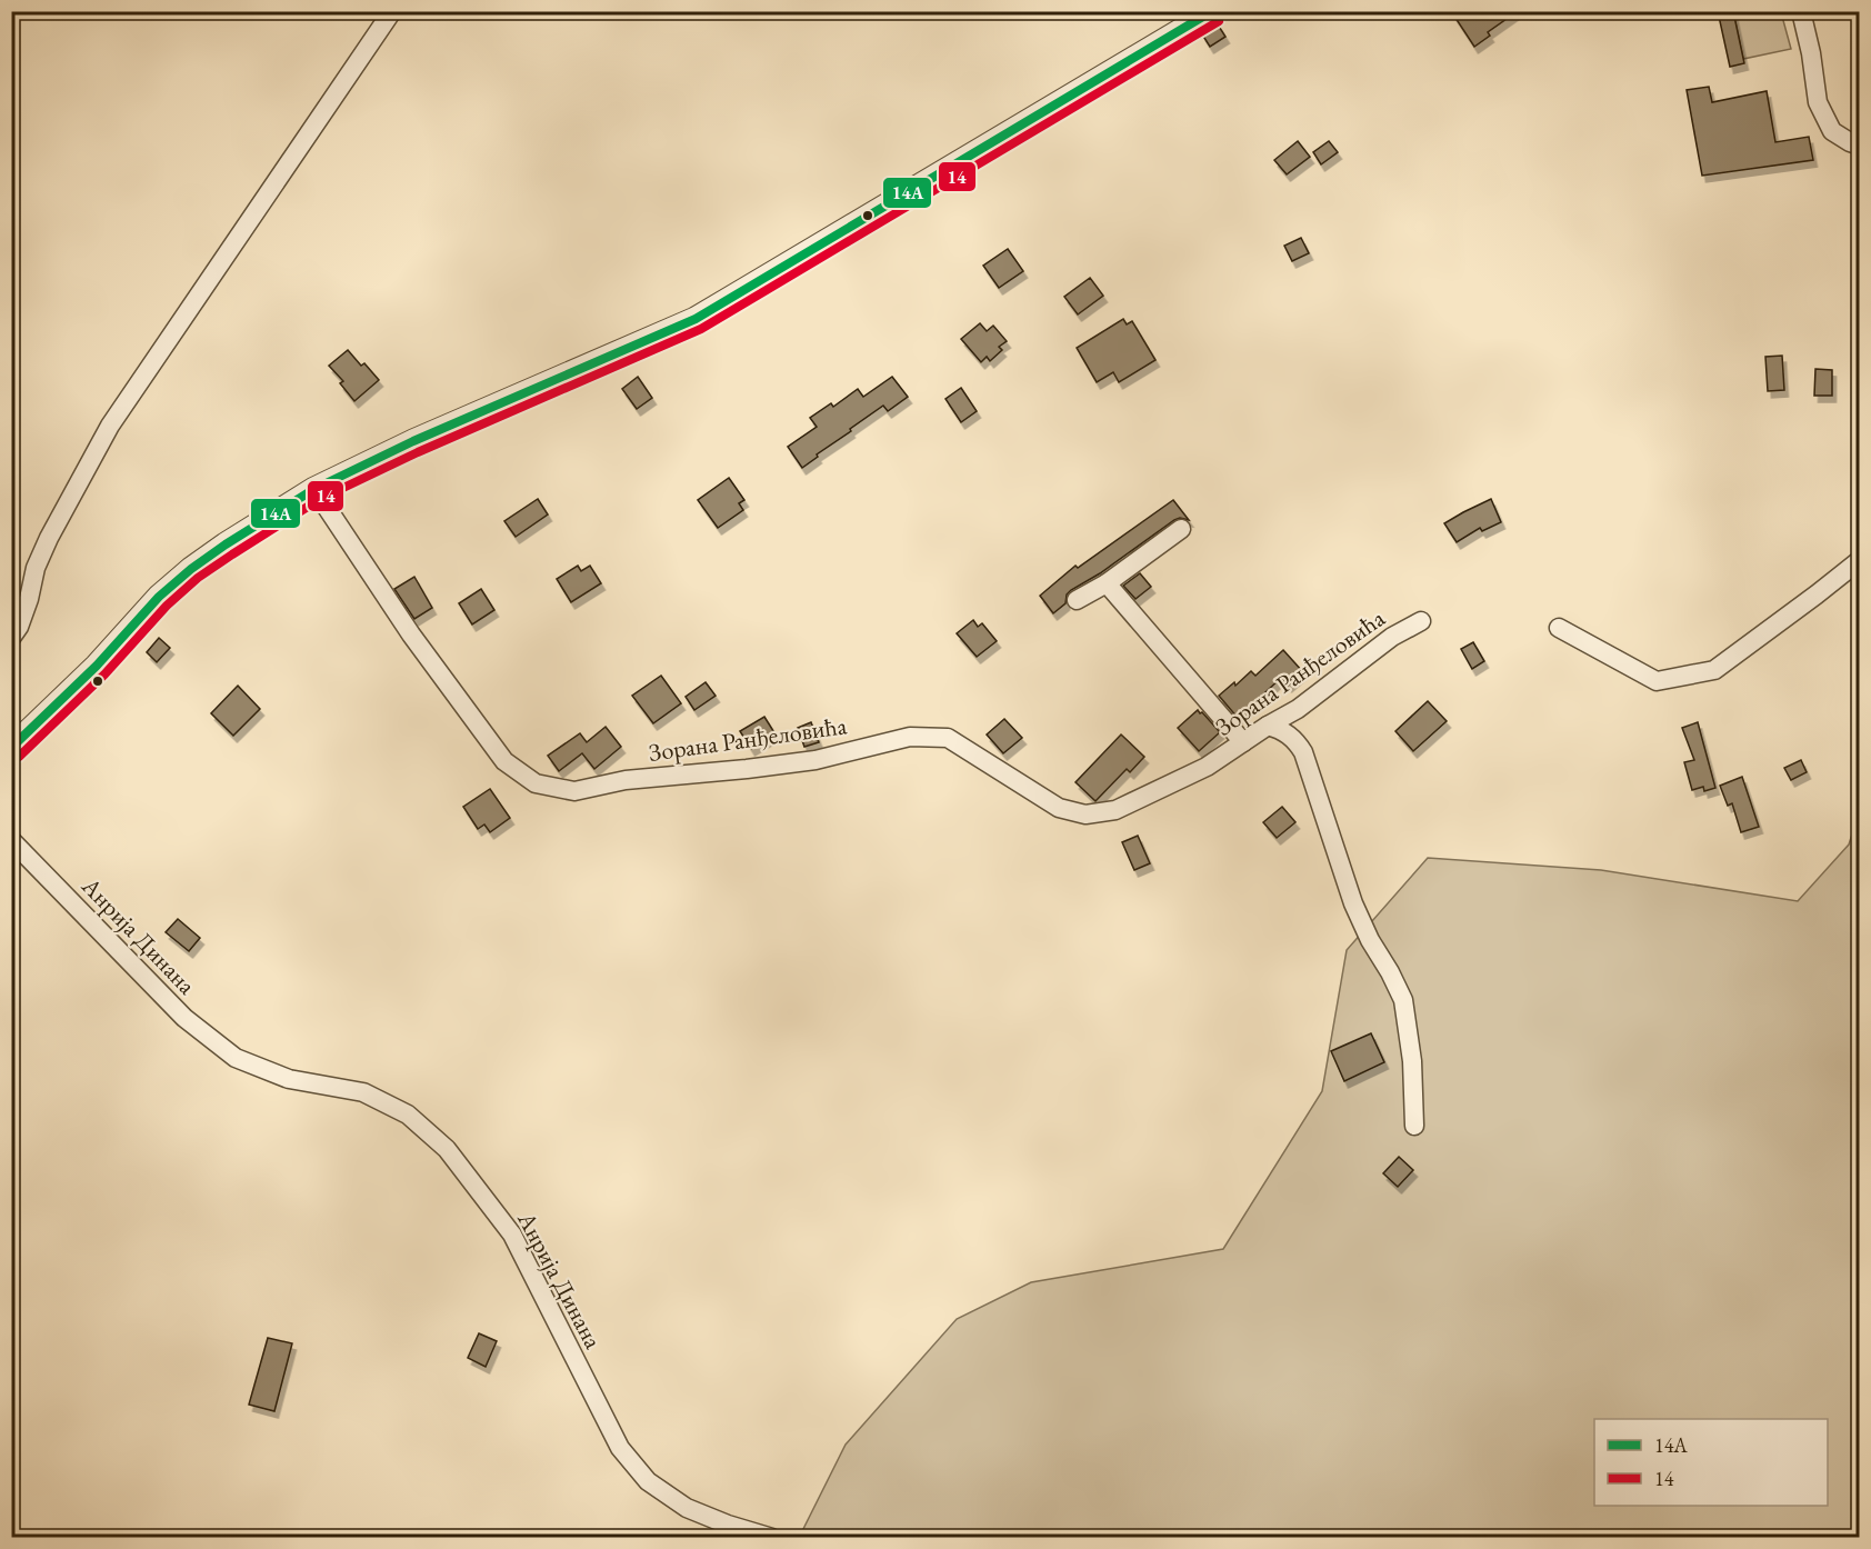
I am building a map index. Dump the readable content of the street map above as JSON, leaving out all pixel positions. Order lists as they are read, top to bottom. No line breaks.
{"streets":{"street":["Зорана Ранђеловића","Анрија Динана"]},"lines":["transit line 14А","transit line 14"],"legend":["14А","14"]}
